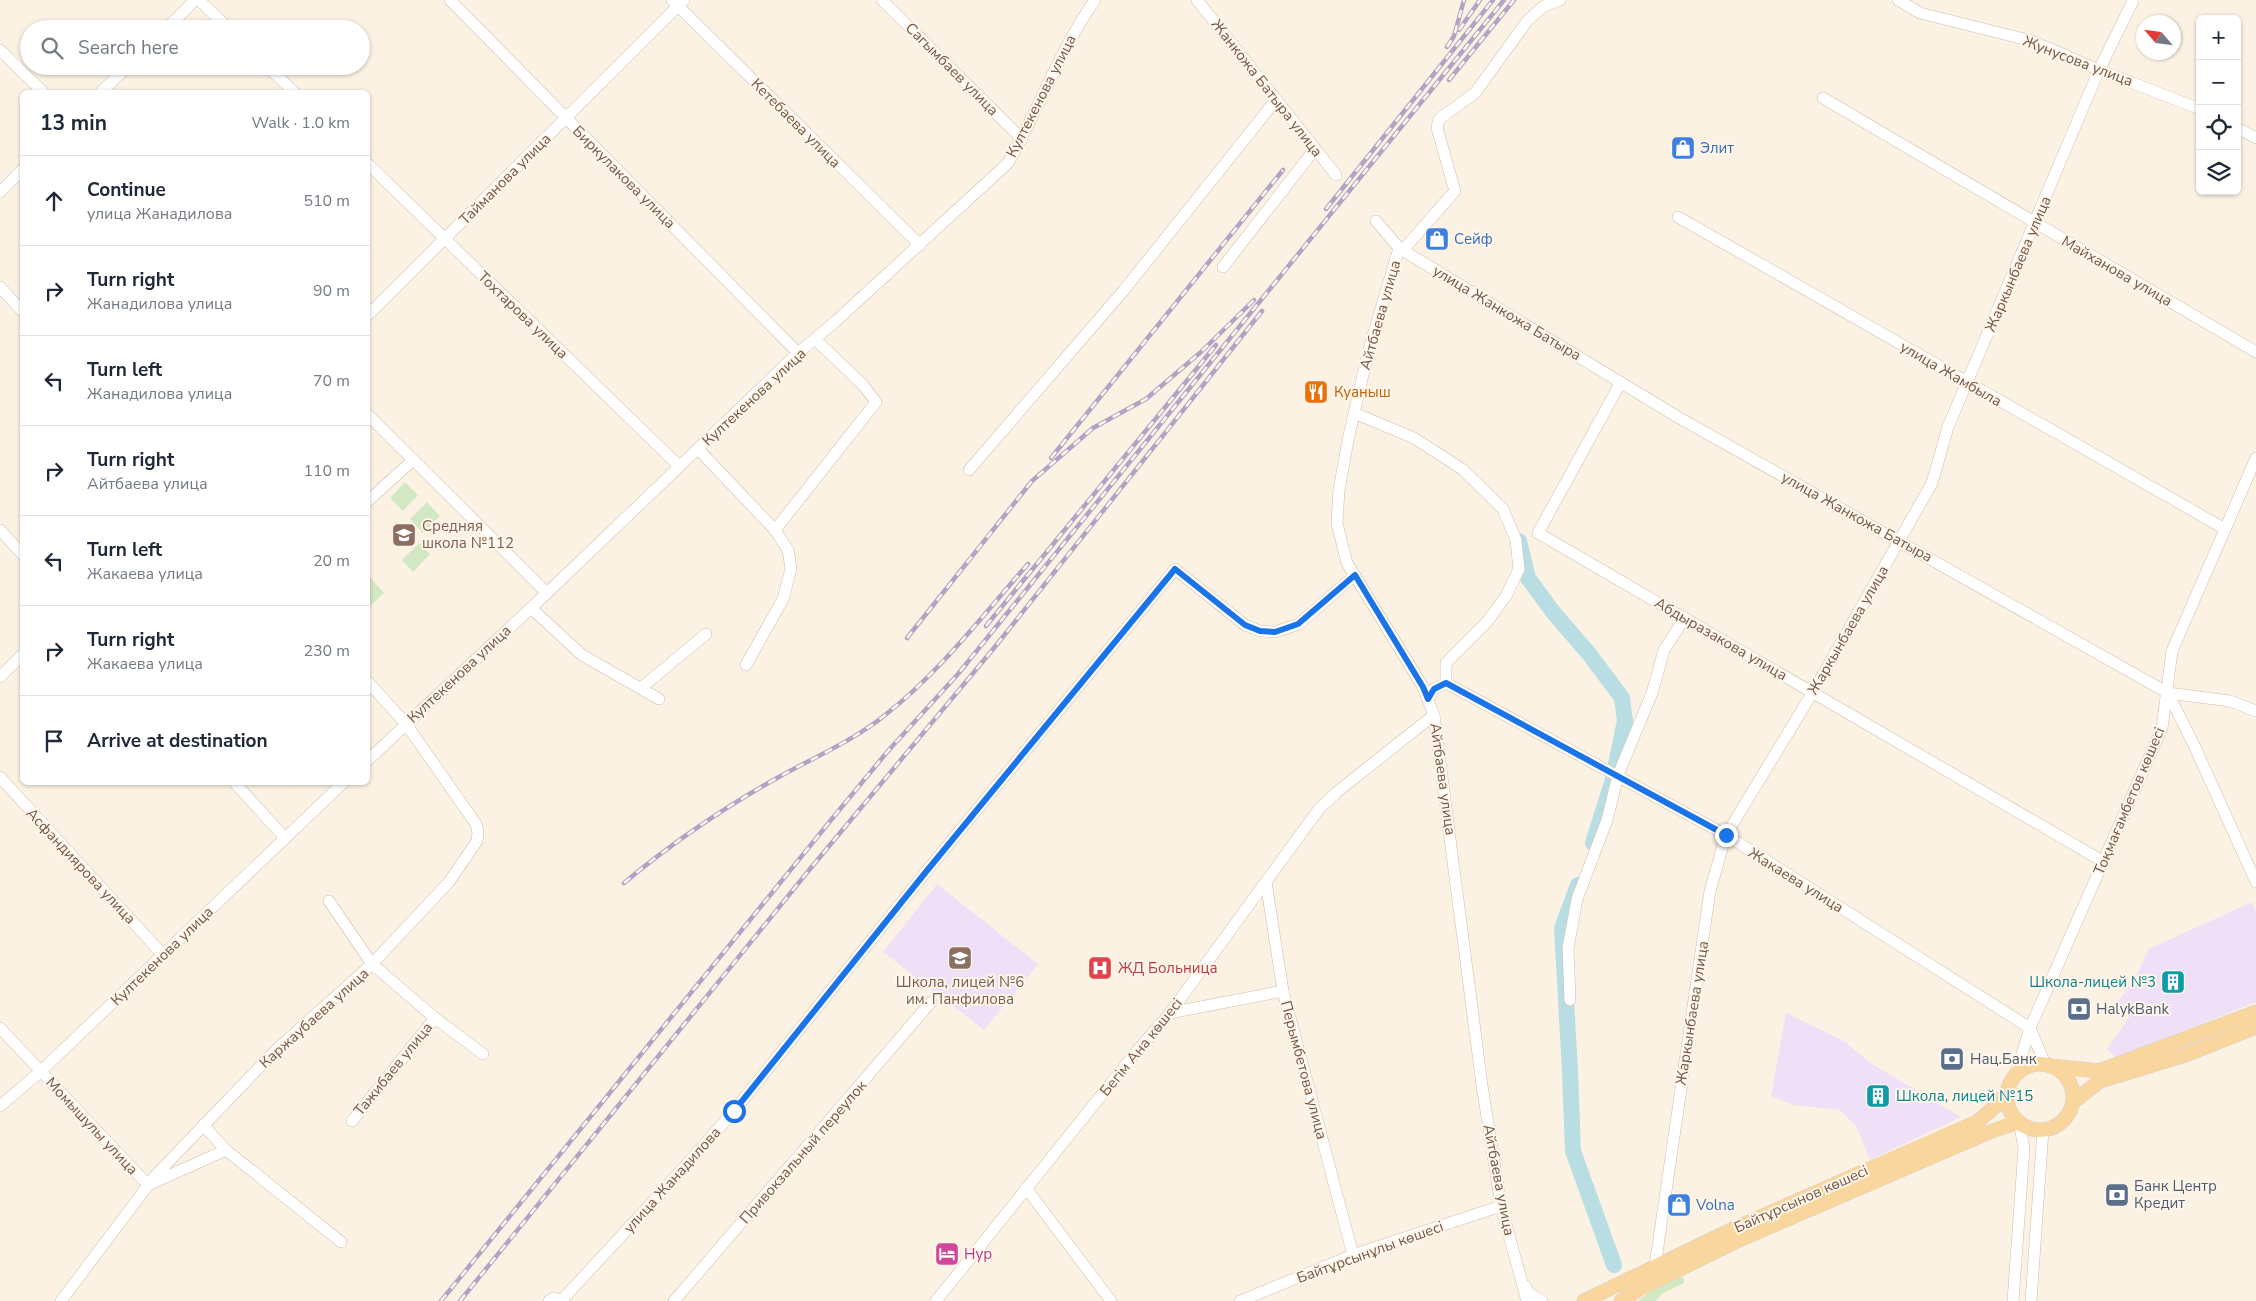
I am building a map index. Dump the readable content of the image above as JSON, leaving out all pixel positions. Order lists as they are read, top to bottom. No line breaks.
{"streets":{"main road":["Байтұрсынов көшесі"],"street":["Жунусова улица","Сагымбаев улица","Жанкожа Батыра улица","Култекенова улица","Кетебаева улица","Биркулакова улица","Тайманова улица","Жаркынбаева улица","Майханова улица","улица Жанкожа Батыра","Тохтарова улица","Айтбаева улица","улица Жамбыла","Абдыразакова улица","Тоқмағамбетов көшесі","Асфандиярова улица","Жакаева улица","Каржаубаева улица","Бегім Ана көшесі","Тажибаев улица","Перымбетова улица","Момышулы улица","Привокзальный переулок","улица Жанадилова","Байтұрсынұлы көшесі"]},"crossings":[["Жунусова улица","Жаркынбаева улица"],["Сагымбаев улица","Култекенова улица"],["Култекенова улица","Кетебаева улица"],["Култекенова улица","Биркулакова улица"],["Култекенова улица","Тохтарова улица"],["Култекенова улица","Асфандиярова улица"],["Култекенова улица","Каржаубаева улица"],["Култекенова улица","Момышулы улица"],["Кетебаева улица","Тайманова улица"],["Биркулакова улица","Тайманова улица"],["Тайманова улица","Тохтарова улица"],["Жаркынбаева улица","Майханова улица"],["Жаркынбаева улица","улица Жанкожа Батыра"],["Жаркынбаева улица","улица Жамбыла"],["Жаркынбаева улица","Абдыразакова улица"],["Жаркынбаева улица","Жакаева улица"],["Жаркынбаева улица","Байтұрсынов көшесі"],["улица Жанкожа Батыра","Айтбаева улица"],["улица Жанкожа Батыра","Абдыразакова улица"],["улица Жанкожа Батыра","Тоқмағамбетов көшесі"],["Айтбаева улица","Бегім Ана көшесі"],["Айтбаева улица","улица Жанадилова"],["Айтбаева улица","Байтұрсынұлы көшесі"],["улица Жамбыла","Тоқмағамбетов көшесі"],["Абдыразакова улица","Тоқмағамбетов көшесі"],["Тоқмағамбетов көшесі","Жакаева улица"],["Тоқмағамбетов көшесі","Байтұрсынов көшесі"],["Каржаубаева улица","Момышулы улица"],["Бегім Ана көшесі","Перымбетова улица"],["Перымбетова улица","Байтұрсынұлы көшесі"]],"places":{"shop":["Элит","Сейф","Volna"],"restaurant":["Куаныш"],"school or university":["Средняя школа №112","Школа, лицей №6 им. Панфилова"],"hospital":["ЖД Больница"],"building":["Школа-лицей №3","Школа, лицей №15"],"bank":["HalykBank","Нац.Банк","Банк Центр Кредит"],"hotel":["Нур"]},"north":"top left","page":{"map_buttons":["+","−"],"search":"Search here","heading":["13 min","Walk · 1.0 km"],"list":[["Continue","улица Жанадилова","510 m"],["Turn right","Жанадилова улица","90 m"],["Turn left","Жанадилова улица","70 m"],["Turn right","Айтбаева улица","110 m"],["Turn left","Жакаева улица","20 m"],["Turn right","Жакаева улица","230 m"],"Arrive at destination"]}}
